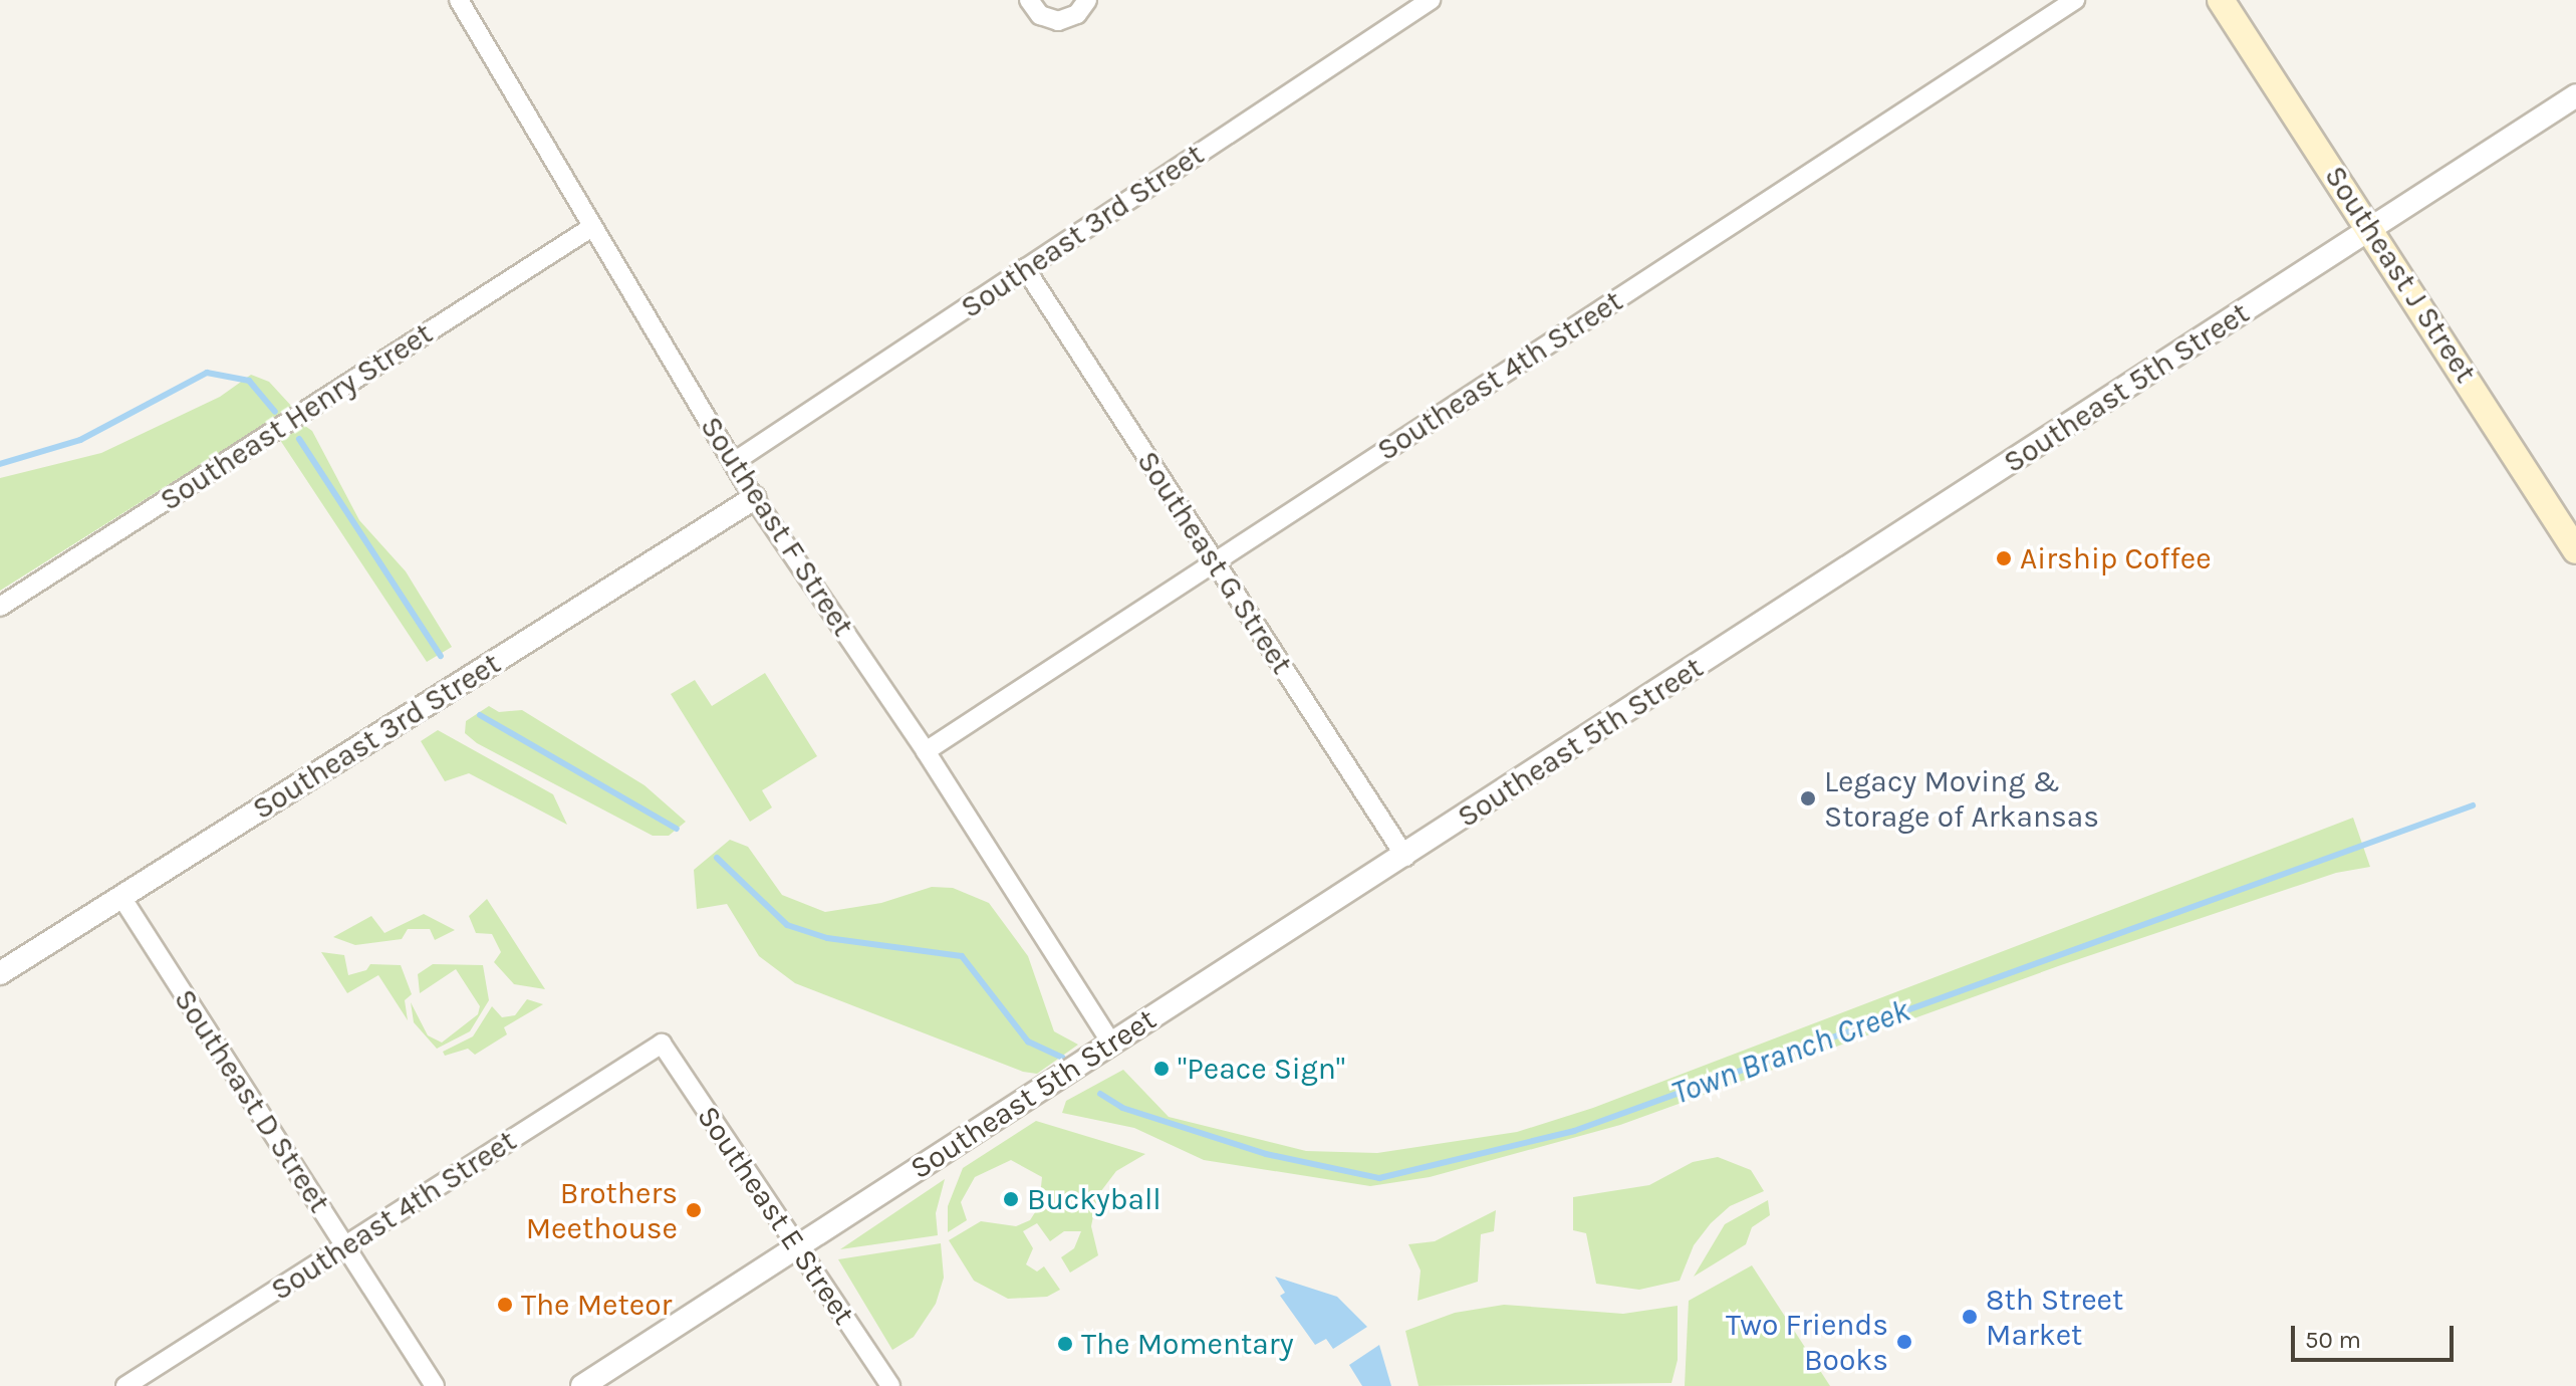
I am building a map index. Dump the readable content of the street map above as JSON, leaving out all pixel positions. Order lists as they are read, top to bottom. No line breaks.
{"streets":{"main road":["Southeast J Street"],"street":["Southeast 3rd Street","Southeast 4th Street","Southeast 5th Street","Southeast Henry Street","Southeast F Street","Southeast G Street","Southeast D Street","Southeast E Street"]},"crossings":[["Southeast 3rd Street","Southeast F Street"],["Southeast 3rd Street","Southeast G Street"],["Southeast 3rd Street","Southeast D Street"],["Southeast J Street","Southeast 5th Street"],["Southeast 4th Street","Southeast F Street"],["Southeast 4th Street","Southeast G Street"],["Southeast 4th Street","Southeast D Street"],["Southeast 4th Street","Southeast E Street"],["Southeast 5th Street","Southeast F Street"],["Southeast 5th Street","Southeast G Street"],["Southeast 5th Street","Southeast E Street"],["Southeast Henry Street","Southeast F Street"]],"water":["Town Branch Creek"],"places":["Airship Coffee","Legacy Moving & Storage of Arkansas","\"Peace Sign\"","Buckyball","Brothers Meethouse","The Meteor","8th Street Market","Two Friends Books","The Momentary"],"scale_bar":"50 m"}
